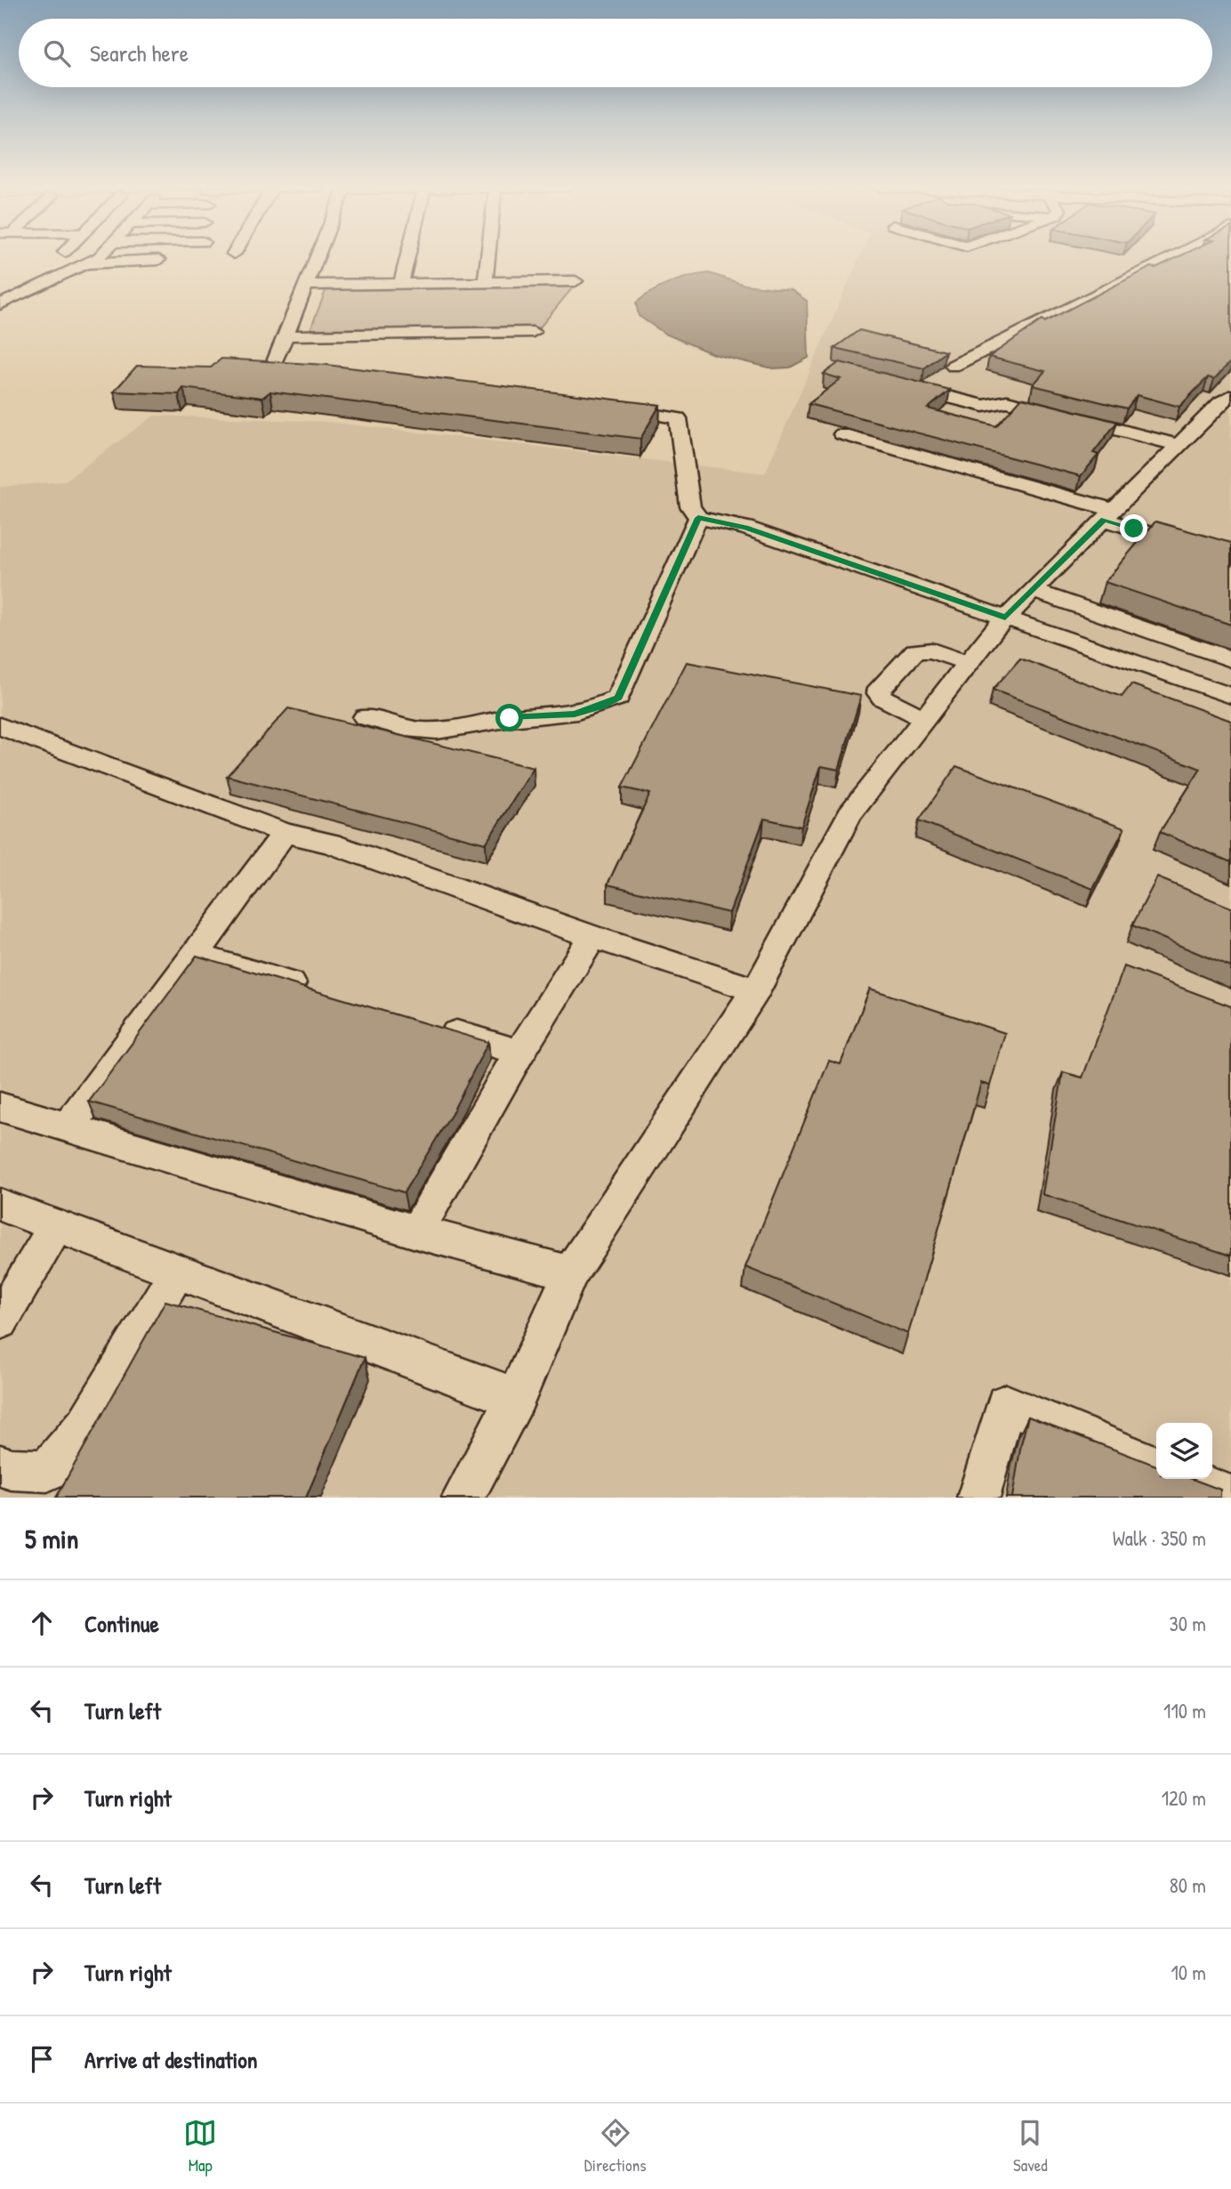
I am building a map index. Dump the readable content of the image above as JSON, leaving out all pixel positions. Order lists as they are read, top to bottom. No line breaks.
{"page":{"search":"Search here","heading":["5 min","Walk · 350 m"],"list":[["Continue","30 m"],["Turn left","110 m"],["Turn right","120 m"],["Turn left","80 m"],["Turn right","10 m"],"Arrive at destination"],"nav":["Map","Directions","Saved"]}}
